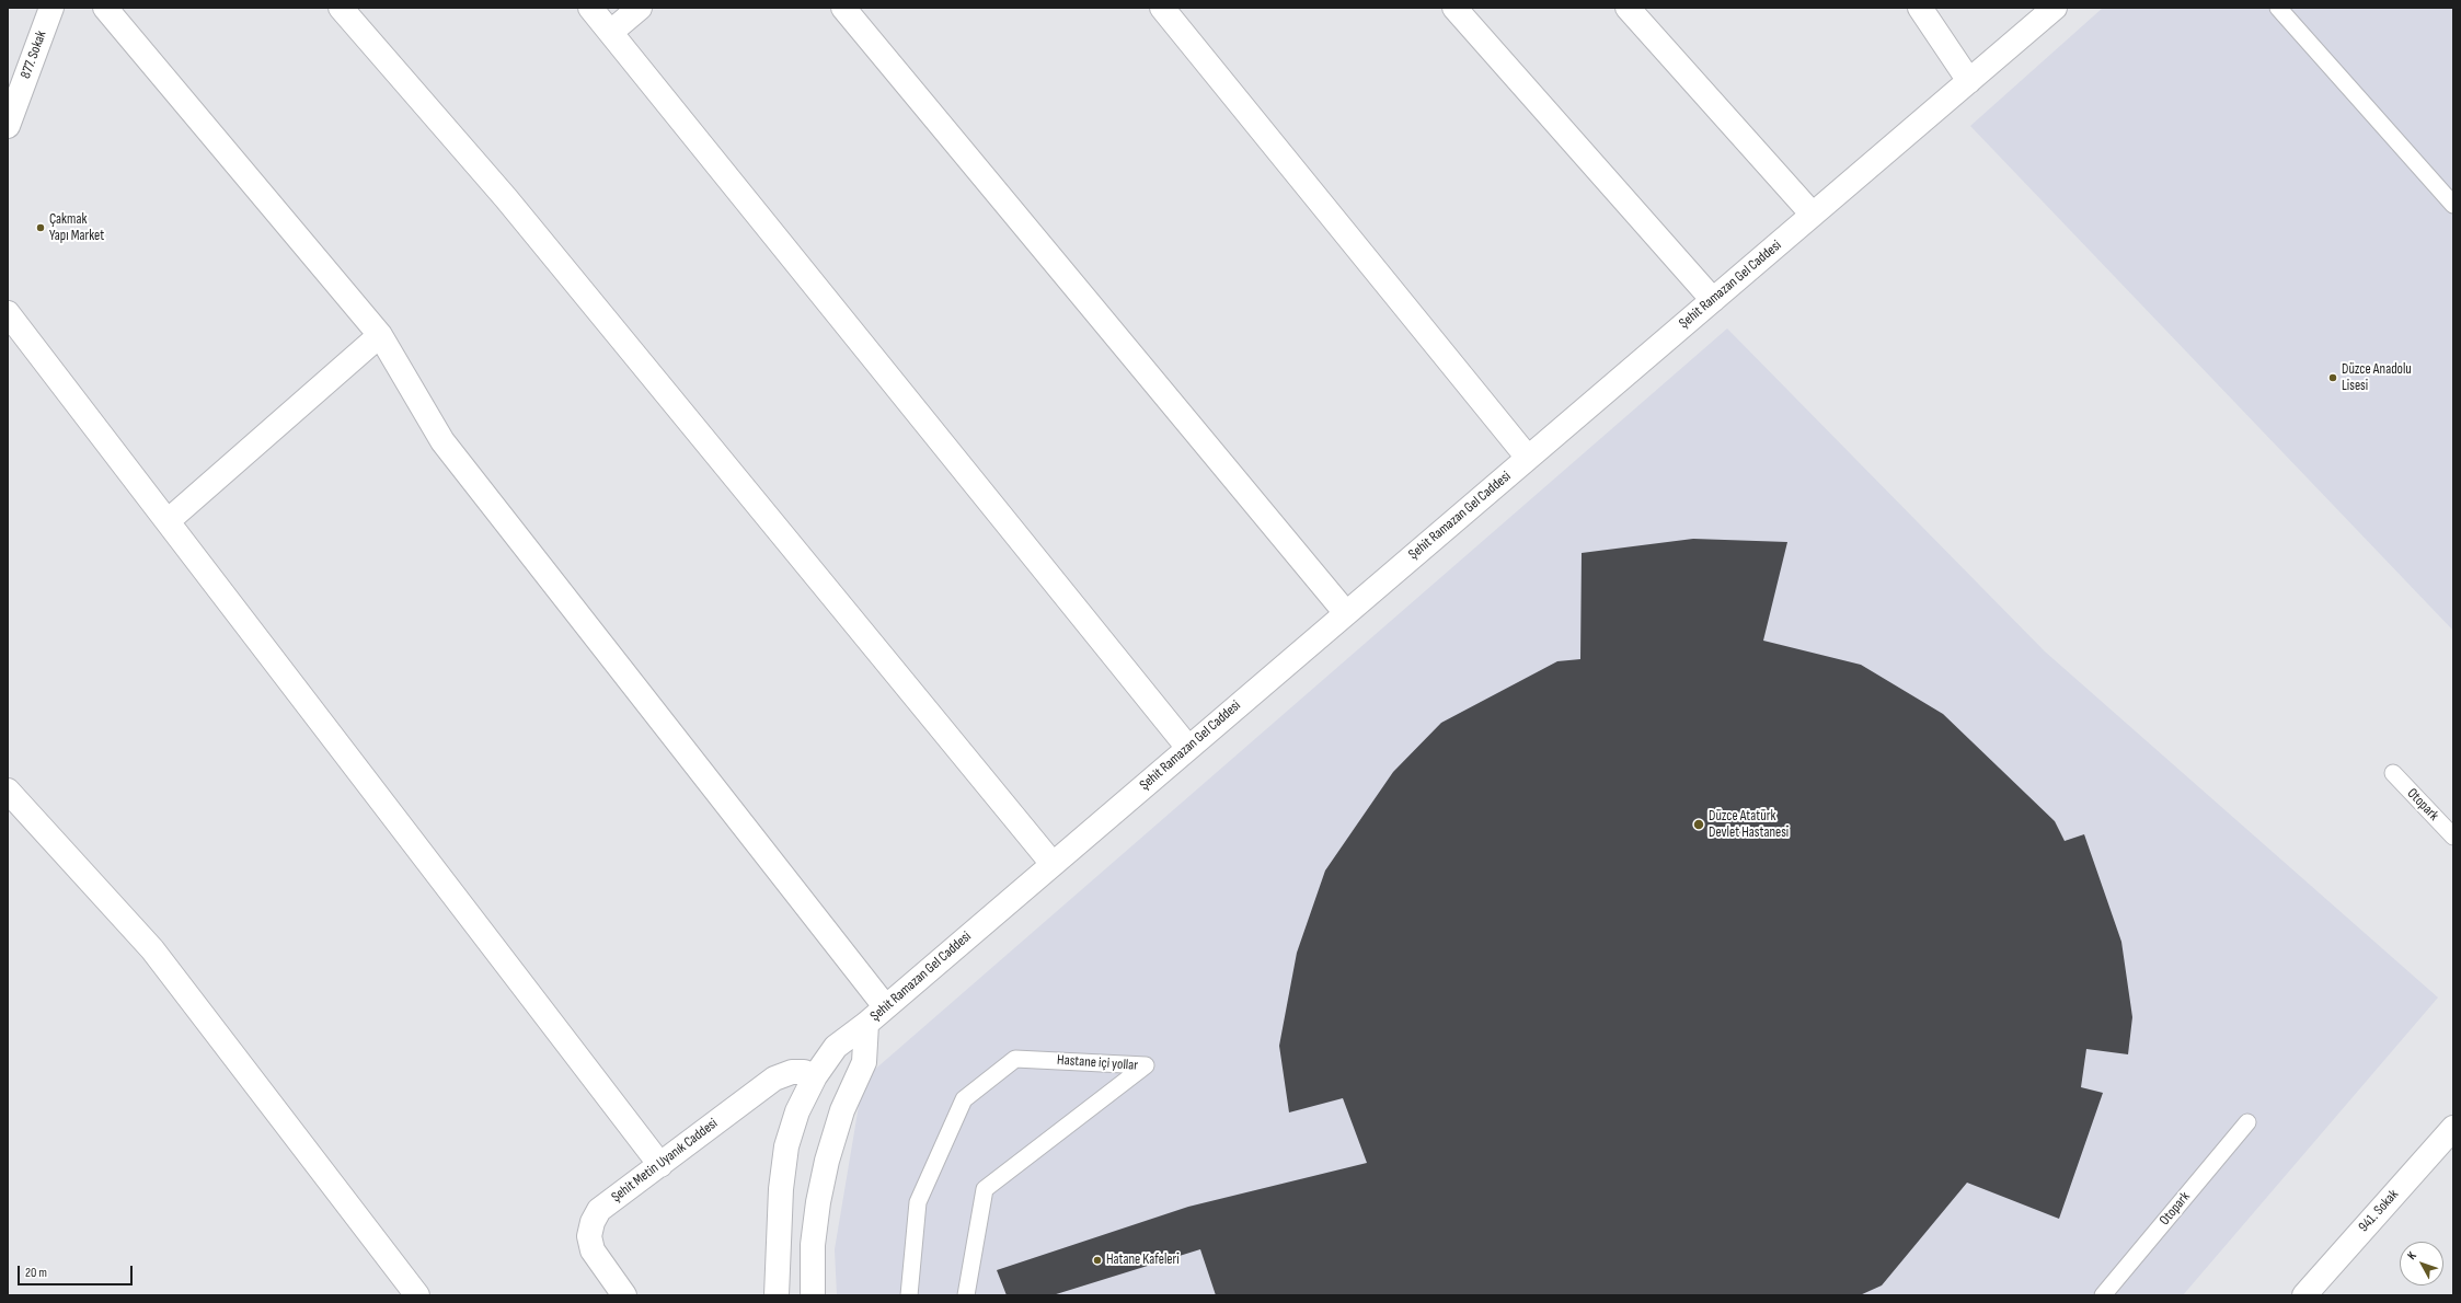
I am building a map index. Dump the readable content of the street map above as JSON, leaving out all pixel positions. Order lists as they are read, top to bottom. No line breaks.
{"streets":{"street":["877. Sokak","Şehit Ramazan Gel Caddesi","Şehit Metin Uyanık Caddesi","941. Sokak"],"lane":["Otopark","Hastane içi yollar"]},"crossings":[["Şehit Ramazan Gel Caddesi","Şehit Metin Uyanık Caddesi"]],"places":["Çakmak Yapı Market","Düzce Anadolu Lisesi","Düzce Atatürk Devlet Hastanesi","Hatane Kafeleri"],"scale_bar":"20 m","north":"top left"}
